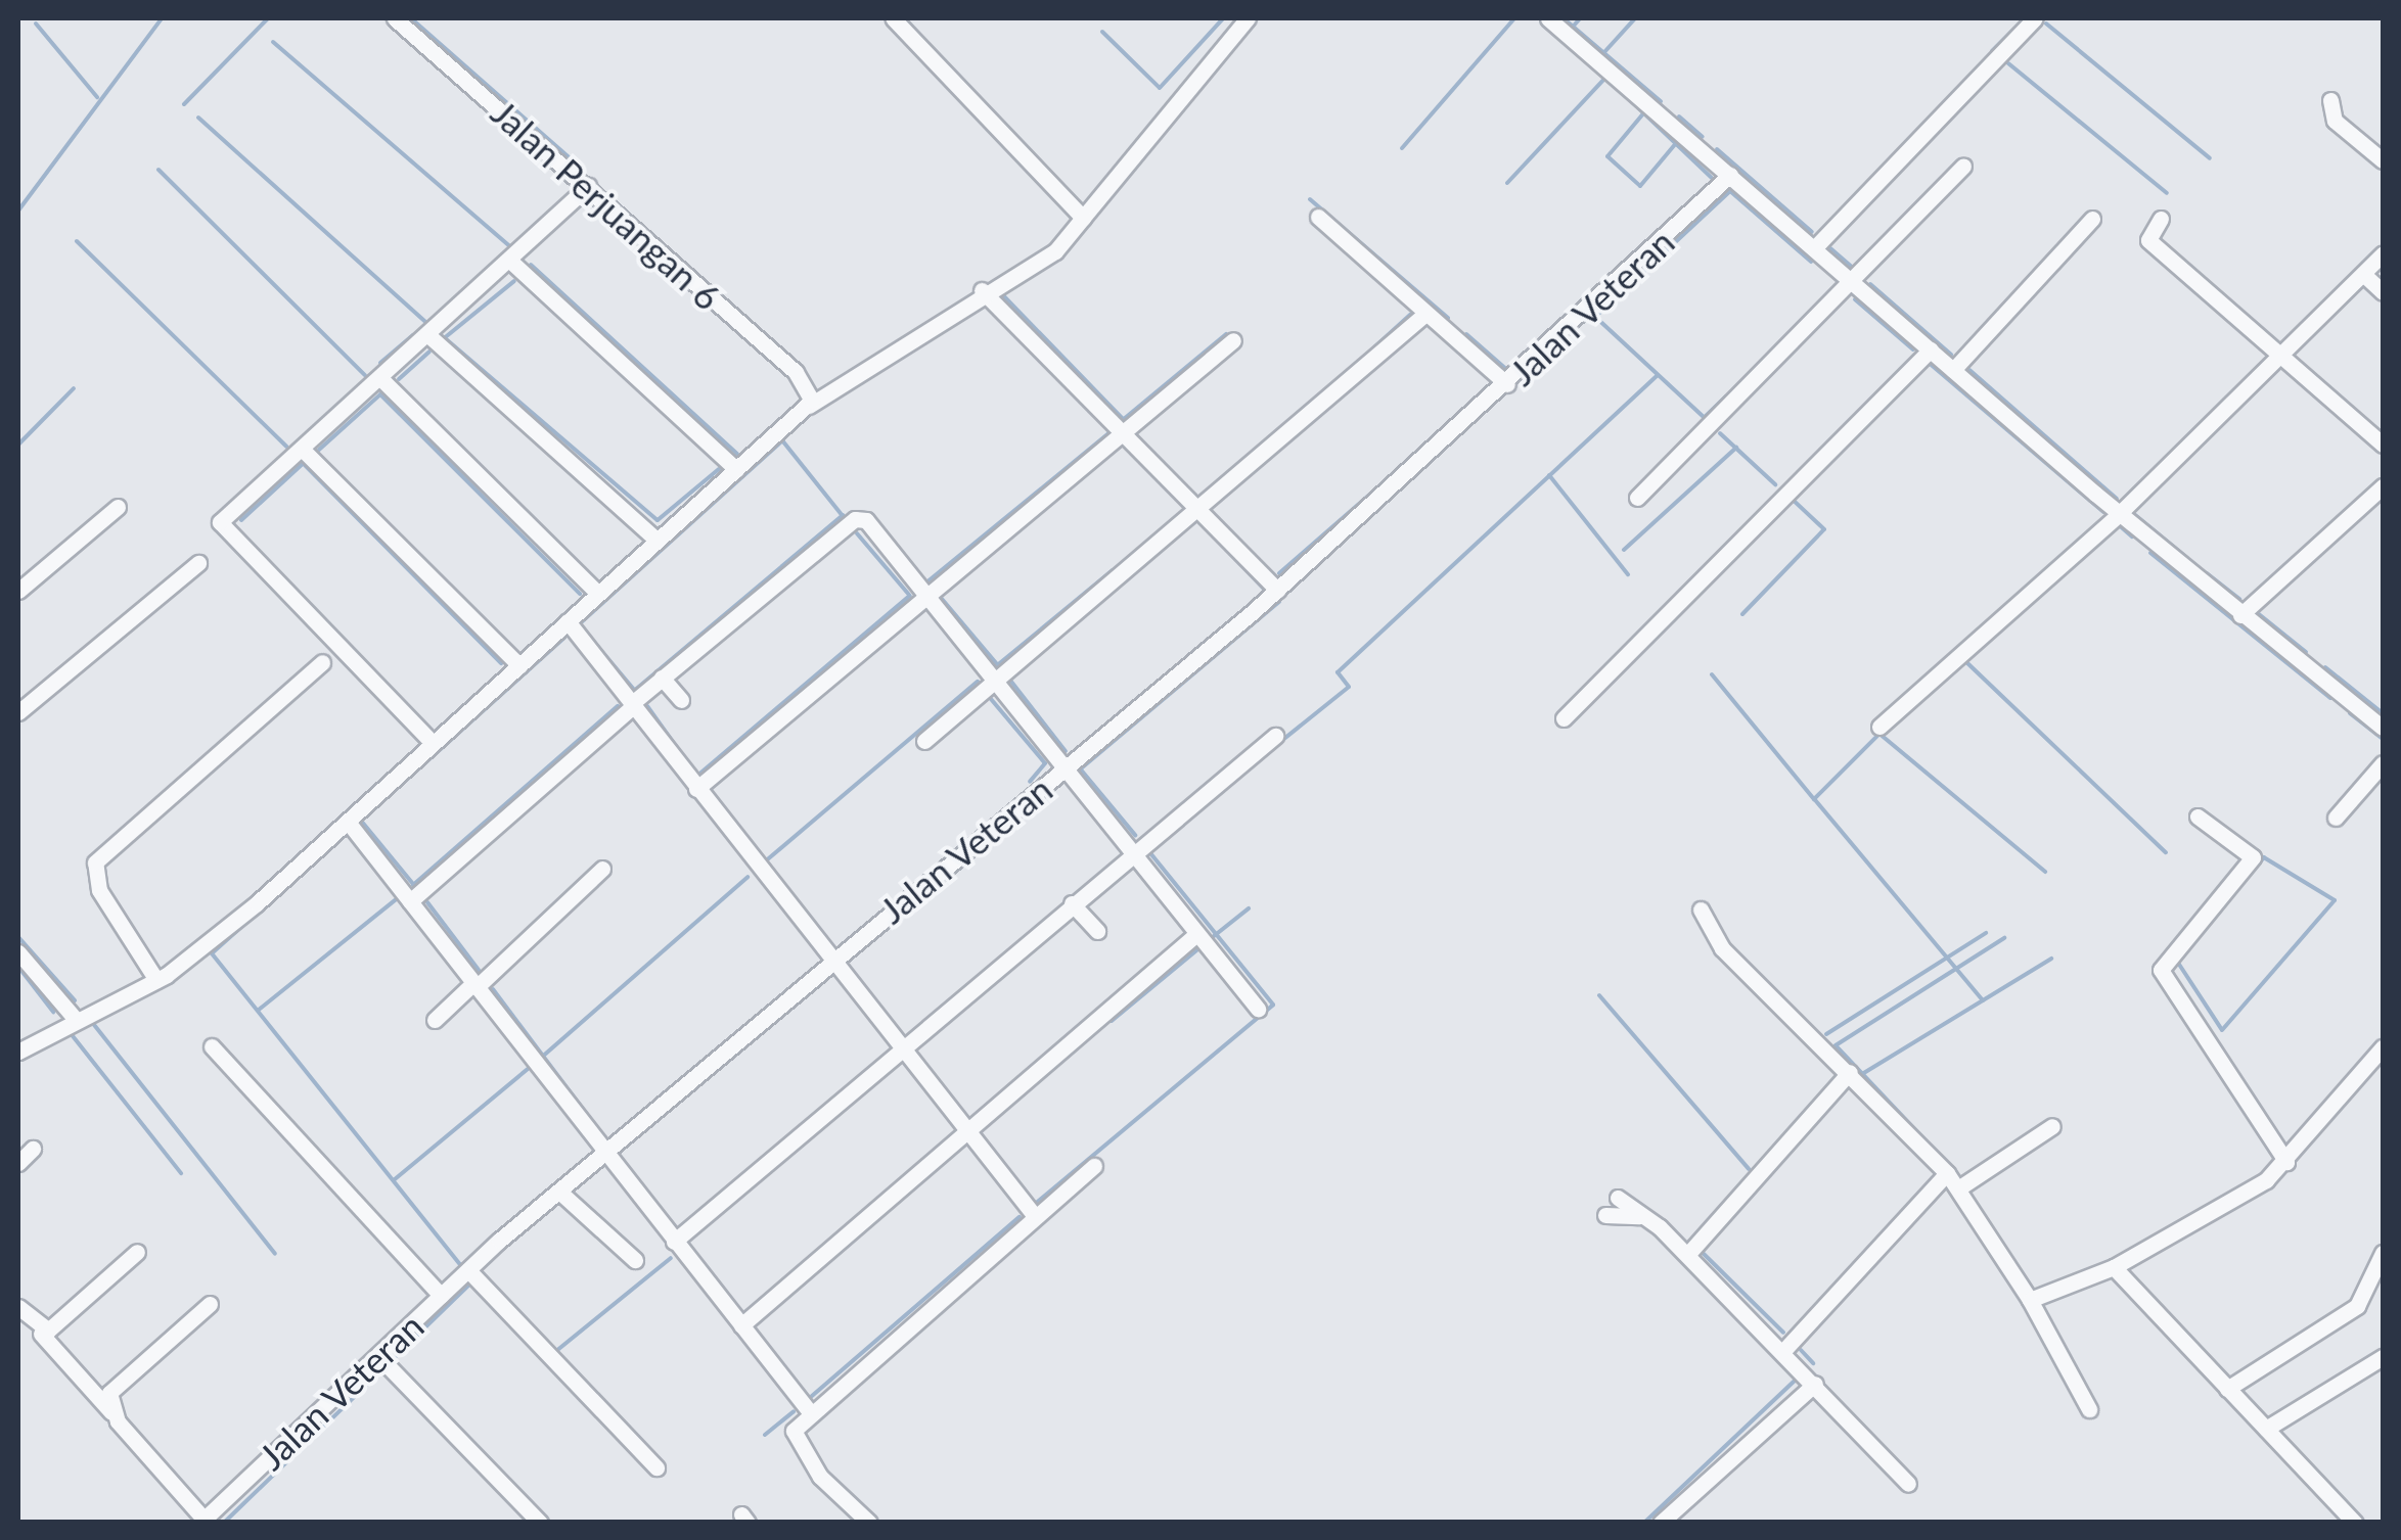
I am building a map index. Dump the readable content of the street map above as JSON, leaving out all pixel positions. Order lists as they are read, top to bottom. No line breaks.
{"streets":{"street":["Jalan Perjuangan 6","Jalan Veteran"]}}
